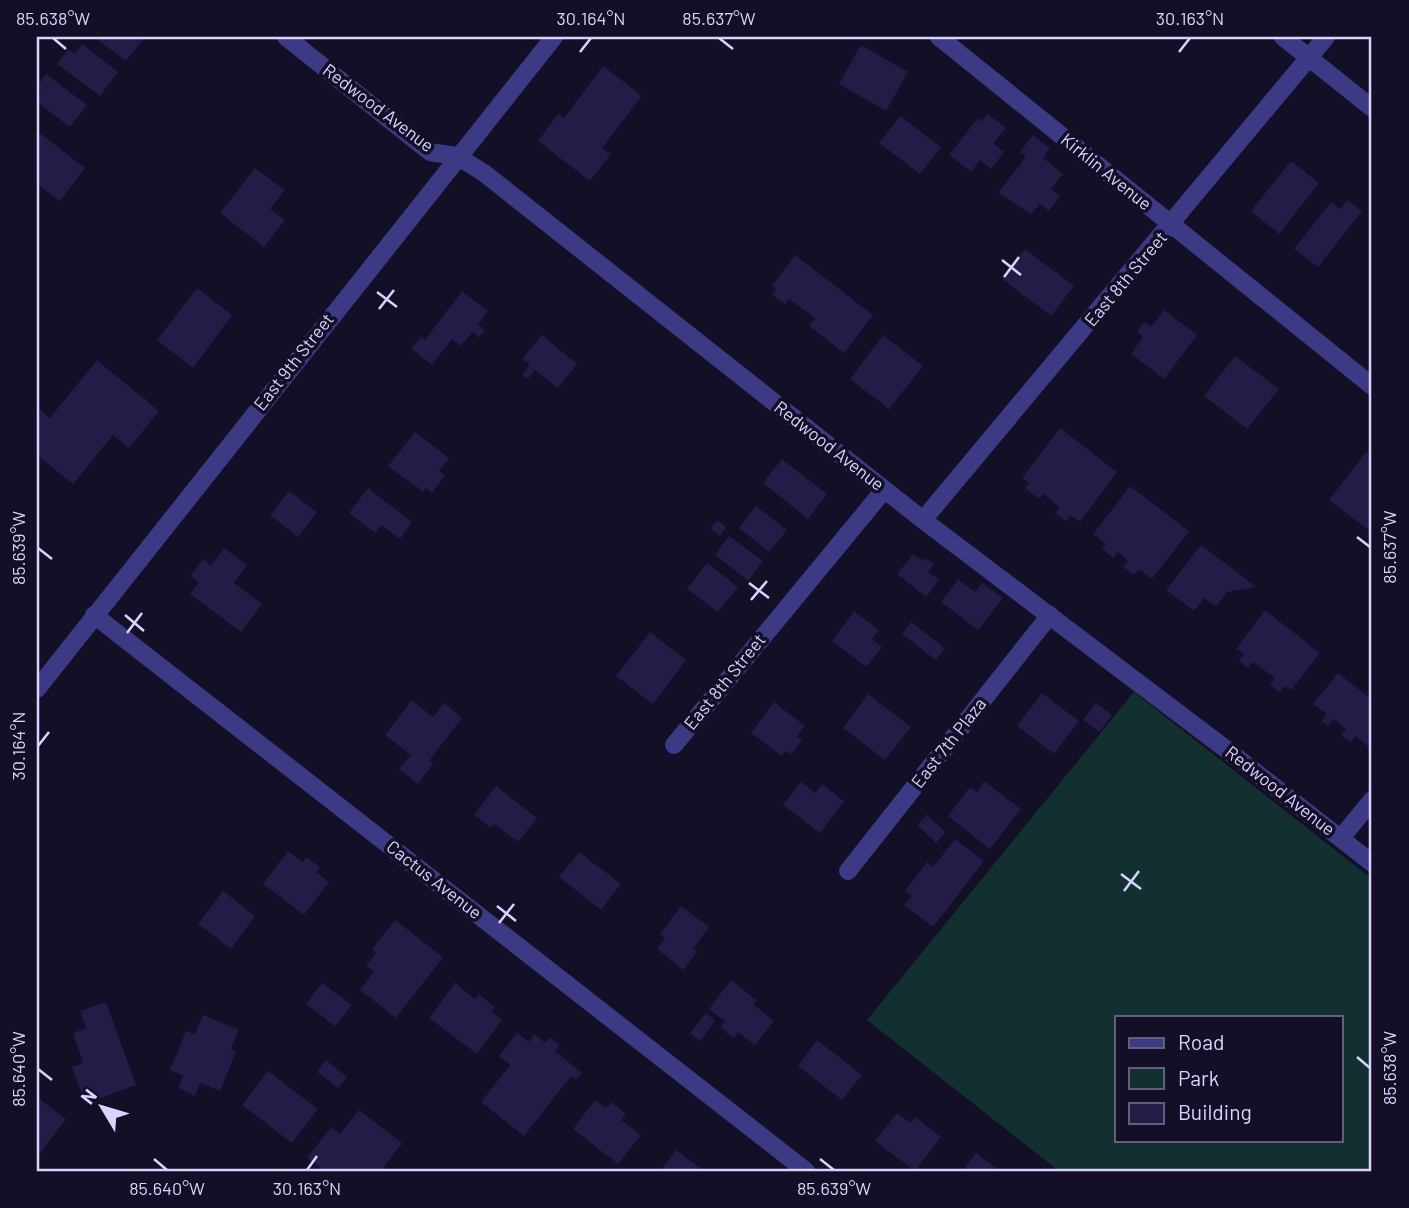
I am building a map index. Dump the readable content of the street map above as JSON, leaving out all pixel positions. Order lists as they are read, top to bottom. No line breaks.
{"streets":{"street":["Redwood Avenue","Kirklin Avenue","East 8th Street","East 9th Street","East 7th Plaza","Cactus Avenue"]},"crossings":[["Redwood Avenue","East 8th Street"],["Redwood Avenue","East 9th Street"],["Redwood Avenue","East 7th Plaza"],["Kirklin Avenue","East 8th Street"],["East 9th Street","Cactus Avenue"]],"legend":["Road","Park","Building"],"north":"top left","coordinates":["85.638°W","30.164°N","85.637°W","30.163°N","85.639°W","85.640°W"]}
